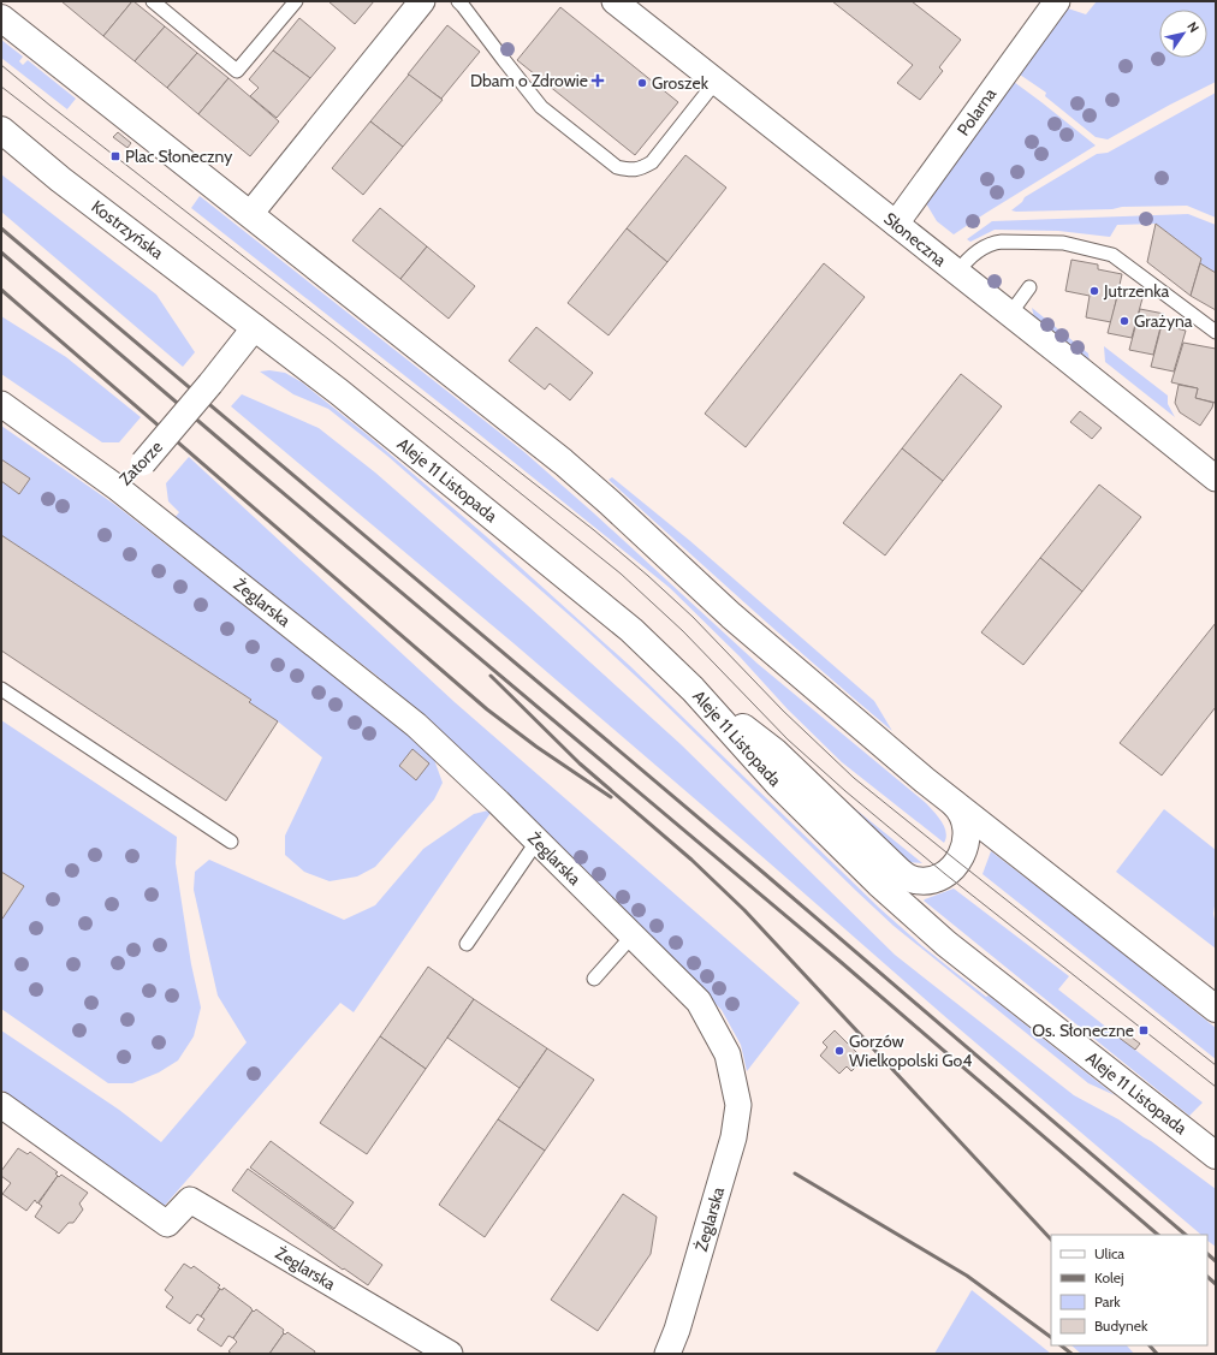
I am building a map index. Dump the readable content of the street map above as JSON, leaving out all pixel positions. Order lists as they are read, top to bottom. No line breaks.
{"streets":{"main road":["Kostrzyńska","Aleje 11 Listopada"],"street":["Polarna","Słoneczna","Zatorze","Żeglarska"]},"crossings":[["Polarna","Słoneczna"],["Kostrzyńska","Zatorze"],["Kostrzyńska","Aleje 11 Listopada"],["Zatorze","Aleje 11 Listopada"],["Zatorze","Żeglarska"]],"places":{"health":["Dbam o Zdrowie"],"other":["Groszek","Jutrzenka","Grażyna","Gorzów Wielkopolski Go4"],"transit":["Plac Słoneczny","Os. Słoneczne"]},"legend":["Ulica","Kolej","Park","Budynek"],"north":"top right"}
